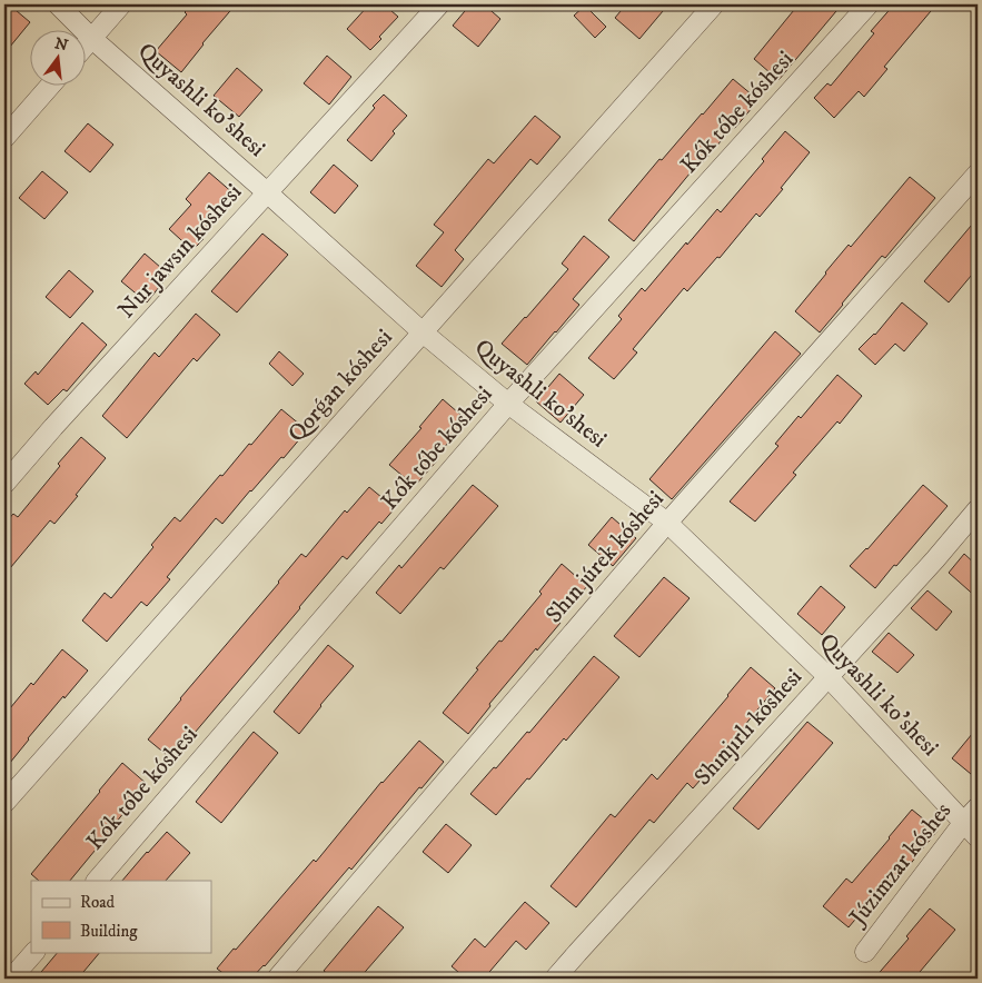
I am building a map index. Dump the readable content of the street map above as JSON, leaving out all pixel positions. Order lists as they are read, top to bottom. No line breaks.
{"streets":{"street":["Quyashli ko'shesi","Kók tóbe kóshesi","Nur jawsın kóshesi","Qorǵan kóshesi","Shın júrek kóshesi","Shınjırlı kóshesi","Júzimzar kóshes"]},"crossings":[["Quyashli ko'shesi","Kók tóbe kóshesi"],["Quyashli ko'shesi","Nur jawsın kóshesi"],["Quyashli ko'shesi","Qorǵan kóshesi"],["Quyashli ko'shesi","Shın júrek kóshesi"],["Quyashli ko'shesi","Shınjırlı kóshesi"],["Quyashli ko'shesi","Júzimzar kóshes"]],"legend":["Road","Building"],"north":"top"}
